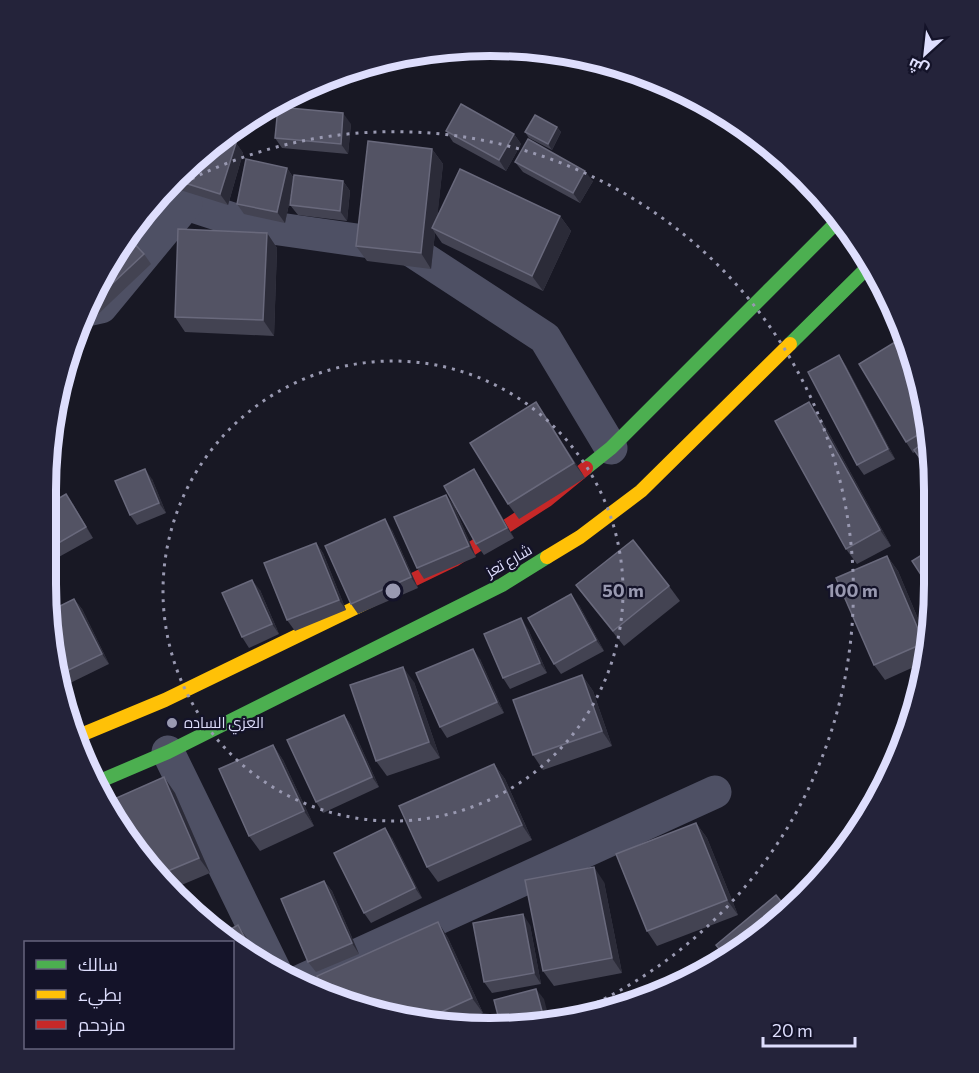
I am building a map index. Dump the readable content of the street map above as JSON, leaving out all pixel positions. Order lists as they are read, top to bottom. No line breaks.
{"streets":{"main road":["شارع تعز"]},"places":["العزي الساده"],"legend":["سالك","بطيء","مزدحم"],"scale_bar":"20 m","north":"bottom left","rings":["50 m","100 m"]}
